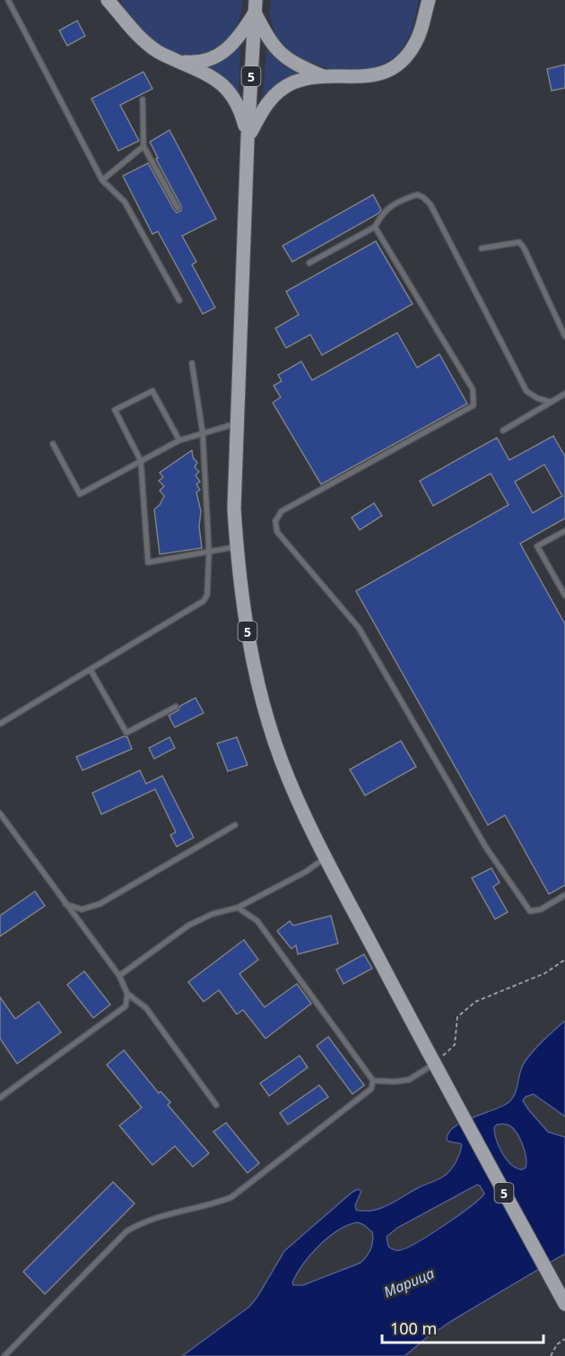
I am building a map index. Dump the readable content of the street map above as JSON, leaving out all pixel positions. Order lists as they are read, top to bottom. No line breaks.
{"streets":{"main road":["5"]},"water":["Марица"],"scale_bar":"100 m"}
